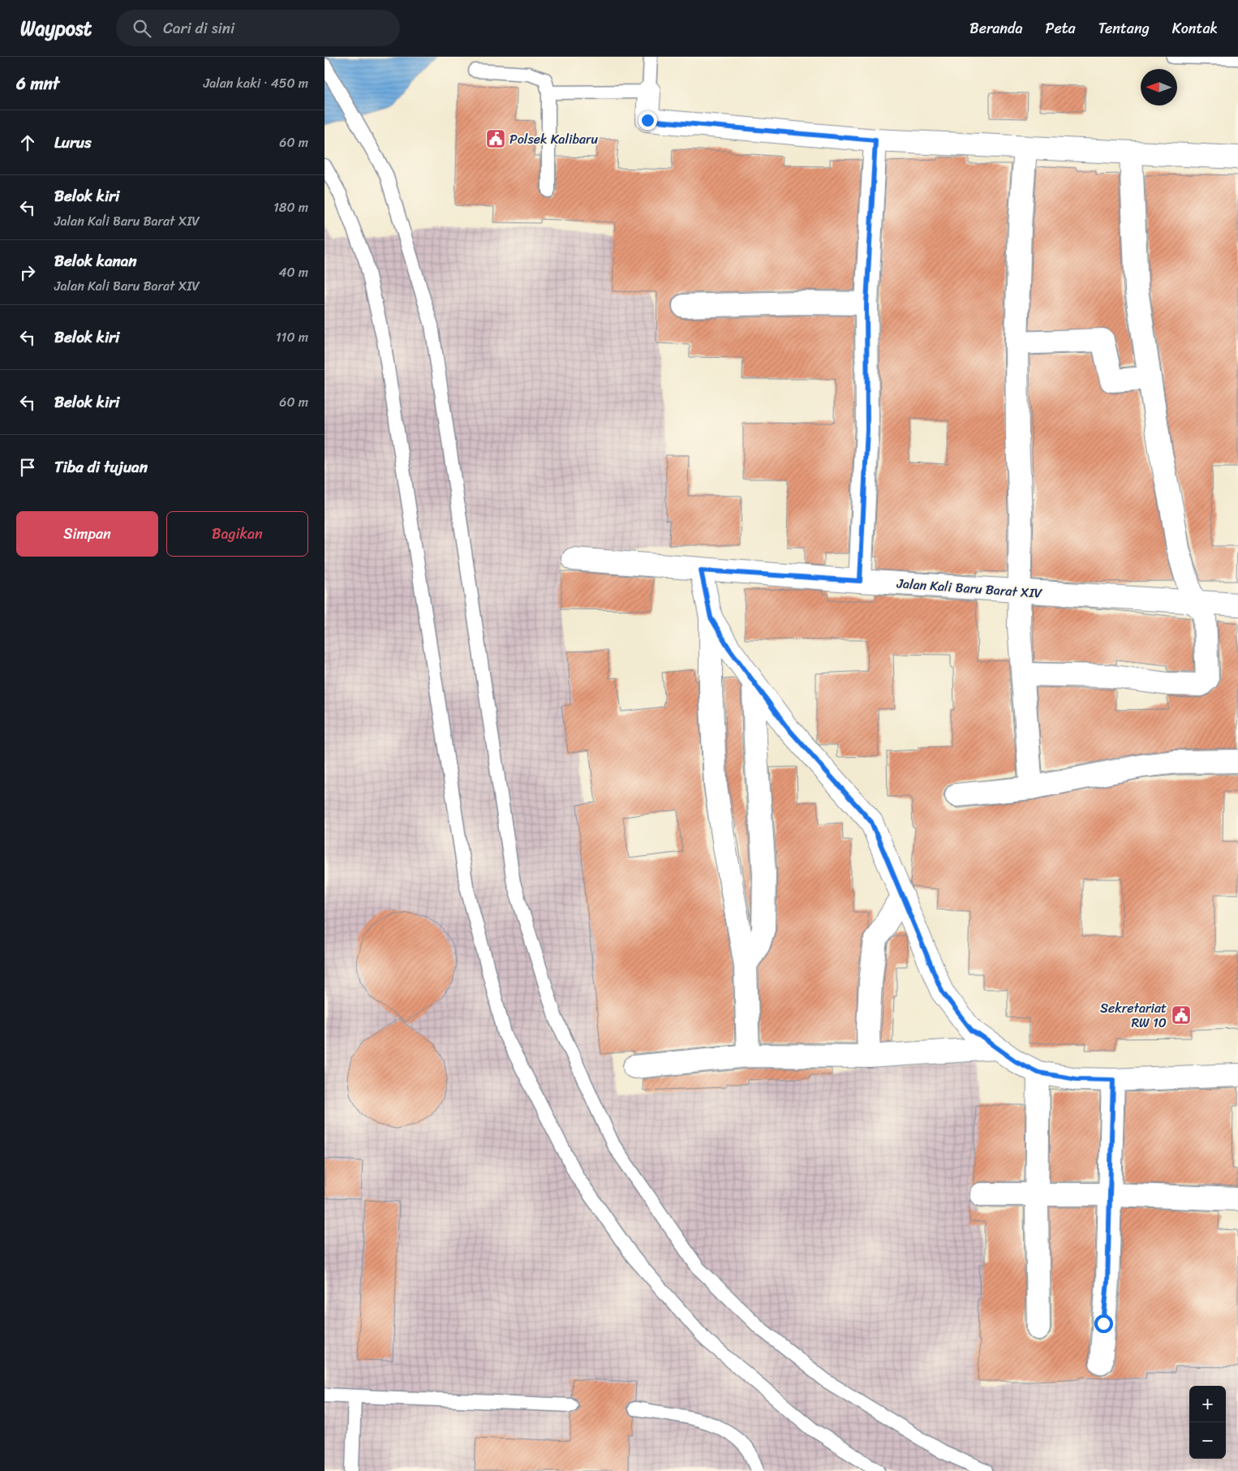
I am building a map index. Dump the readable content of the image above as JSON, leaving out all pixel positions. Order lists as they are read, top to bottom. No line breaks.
{"streets":{"street":["Jalan Kali Baru Barat XIV"]},"places":{"public building":["Polsek Kalibaru","Sekretariat RW 10"]},"north":"left","page":{"header":"Waypost","search":"Cari di sini","nav":["Beranda","Peta","Tentang","Kontak"],"heading":["6 mnt","Jalan kaki · 450 m"],"list":[["Lurus","60 m"],["Belok kiri","Jalan Kali Baru Barat XIV","180 m"],["Belok kanan","Jalan Kali Baru Barat XIV","40 m"],["Belok kiri","110 m"],["Belok kiri","60 m"],"Tiba di tujuan"],"buttons":["Simpan","Bagikan"],"map_buttons":["+","−"]}}
